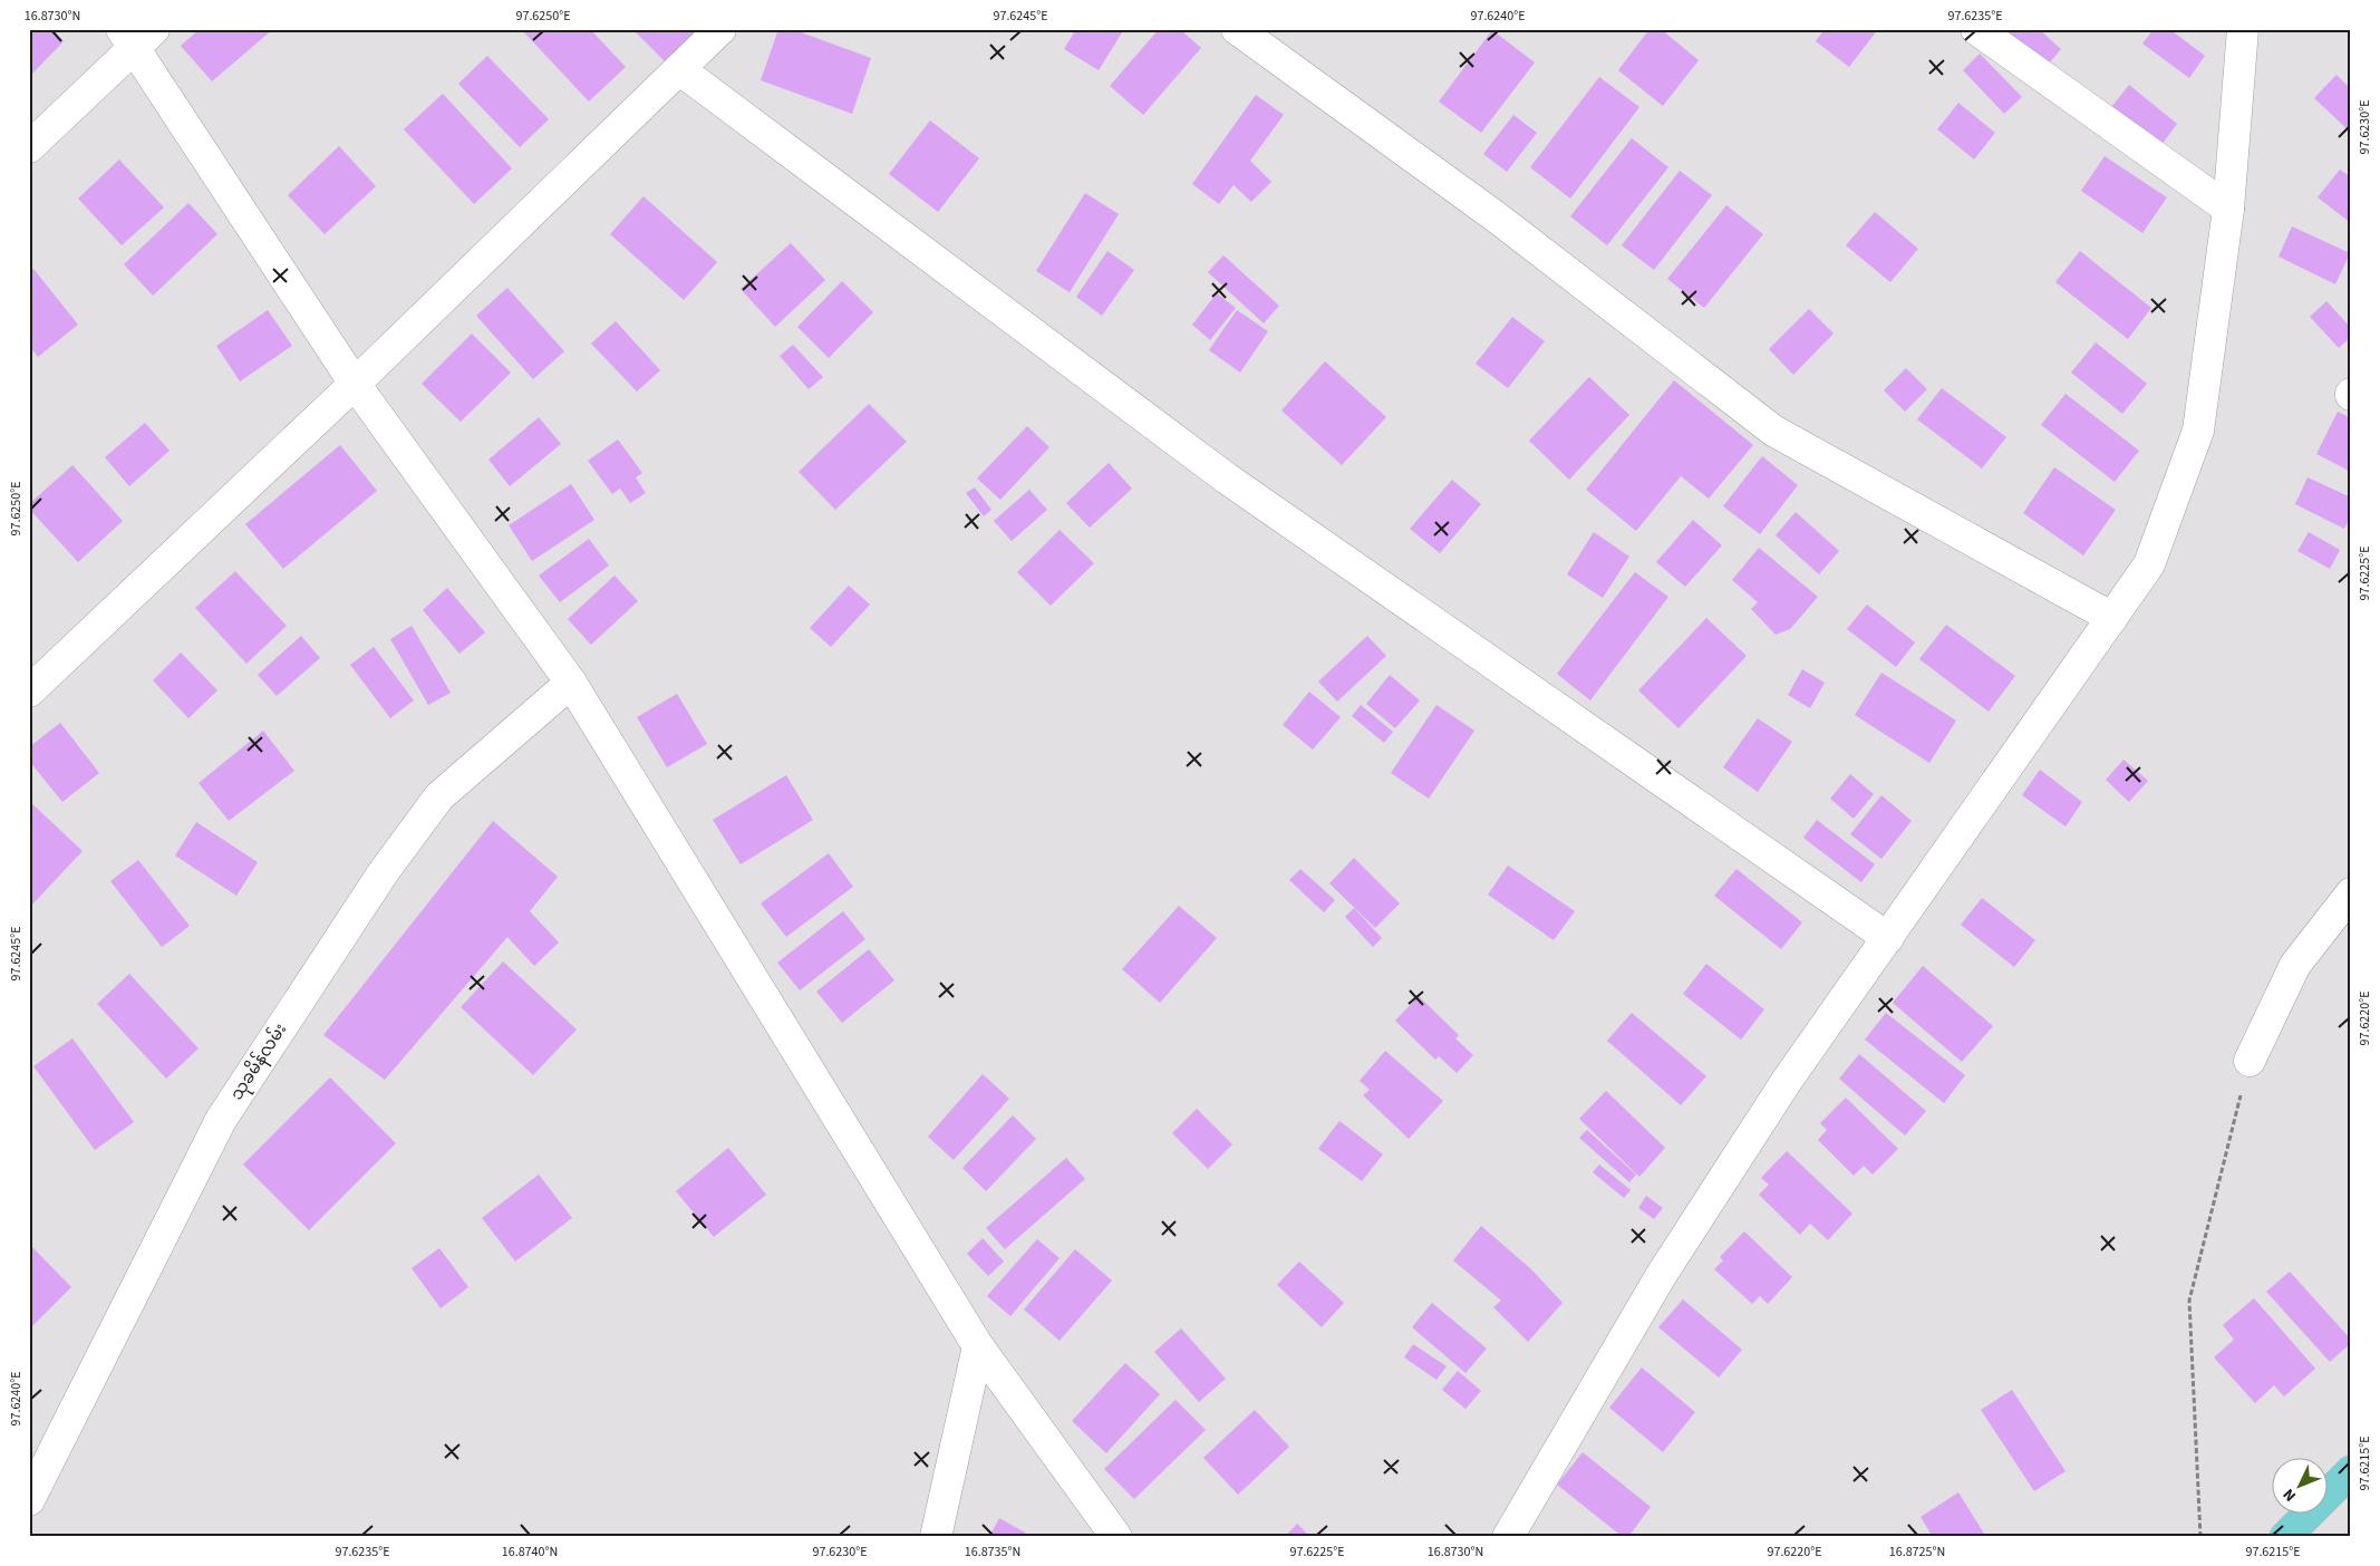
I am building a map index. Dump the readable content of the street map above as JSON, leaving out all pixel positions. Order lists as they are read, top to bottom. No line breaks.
{"streets":{"street":["သုခမိန်လမ်း"]},"north":"bottom left","coordinates":["16.8730°N","97.6250°E","97.6245°E","97.6240°E","97.6235°E","97.6230°E","97.6225°E","97.6220°E","97.6215°E","16.8740°N","16.8735°N","16.8725°N"]}
